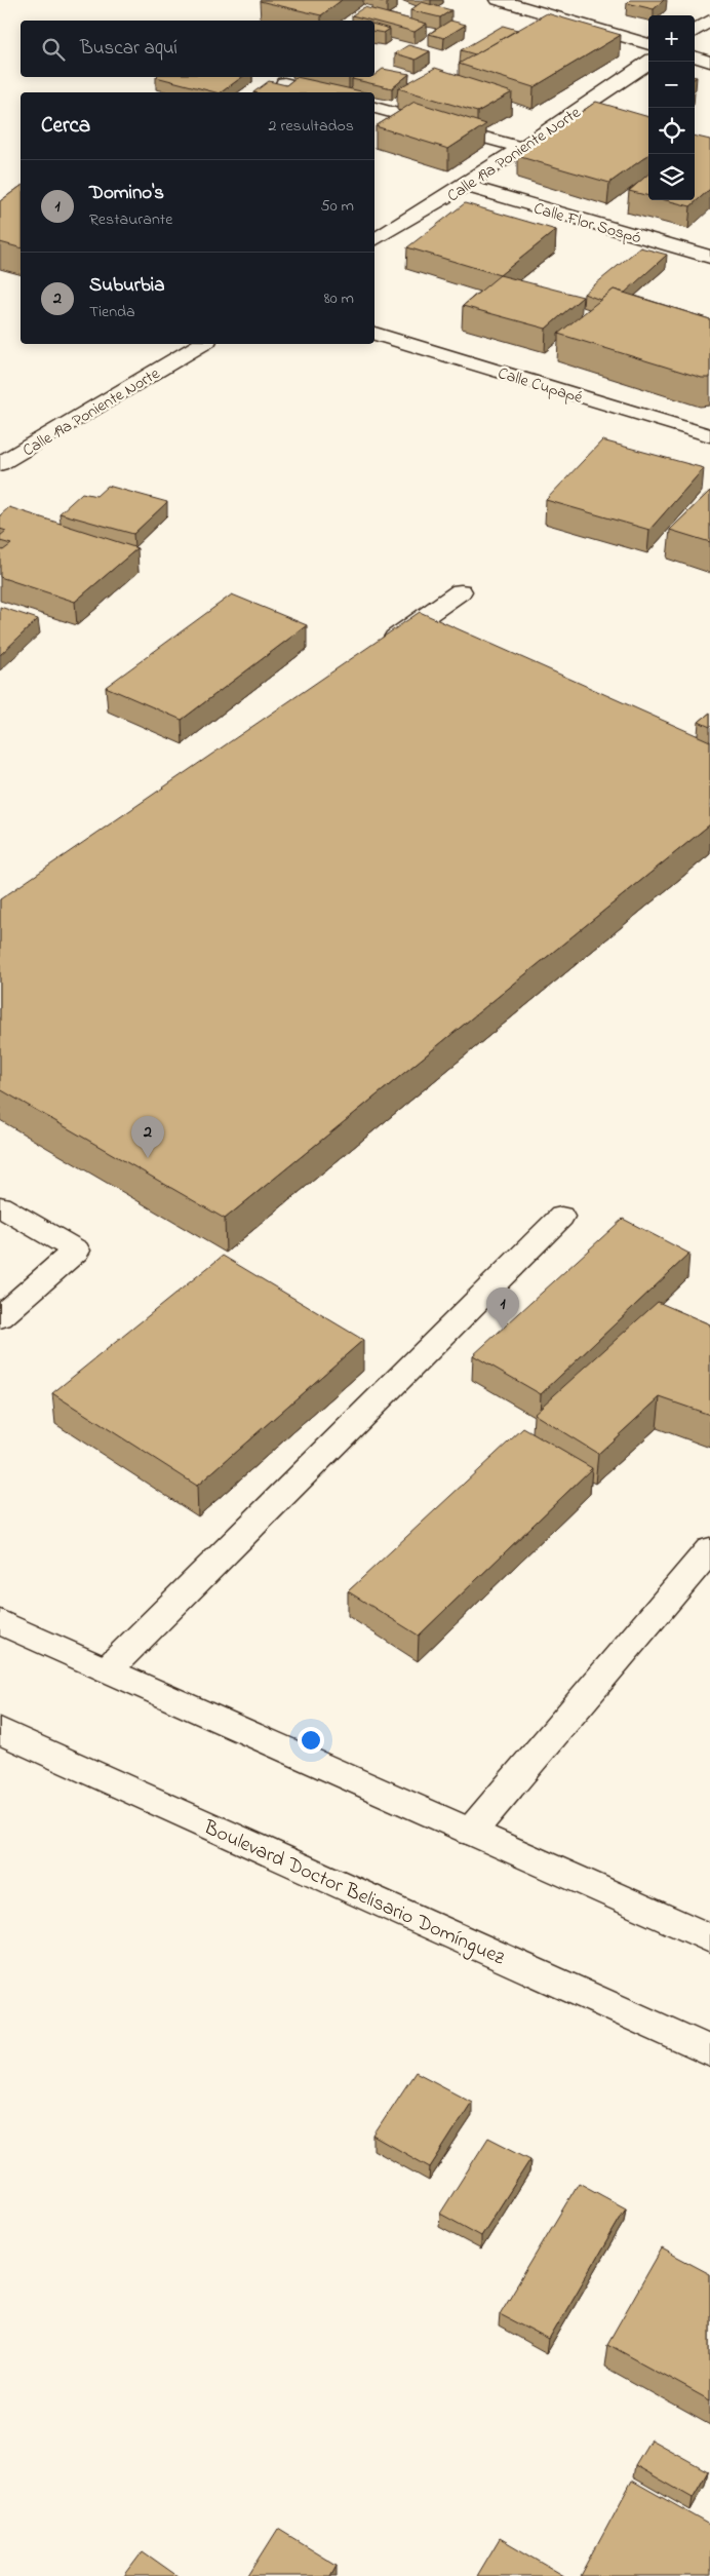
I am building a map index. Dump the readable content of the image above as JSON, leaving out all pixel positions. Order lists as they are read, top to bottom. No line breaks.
{"streets":{"street":["Calle 19a Poniente Norte","Calle Flor Sospó","Calle Cupapé","Boulevard Doctor Belisario Domínguez"]},"crossings":[["Calle 19a Poniente Norte","Calle Flor Sospó"]],"page":{"map_buttons":["+","−"],"search":"Buscar aquí","heading":["Cerca","2 resultados"],"list":[{"mark":"1","name":"Domino's","note":"Restaurante","value":"50 m"},{"mark":"2","name":"Suburbia","note":"Tienda","value":"80 m"}],"pins":["2","1"]}}
